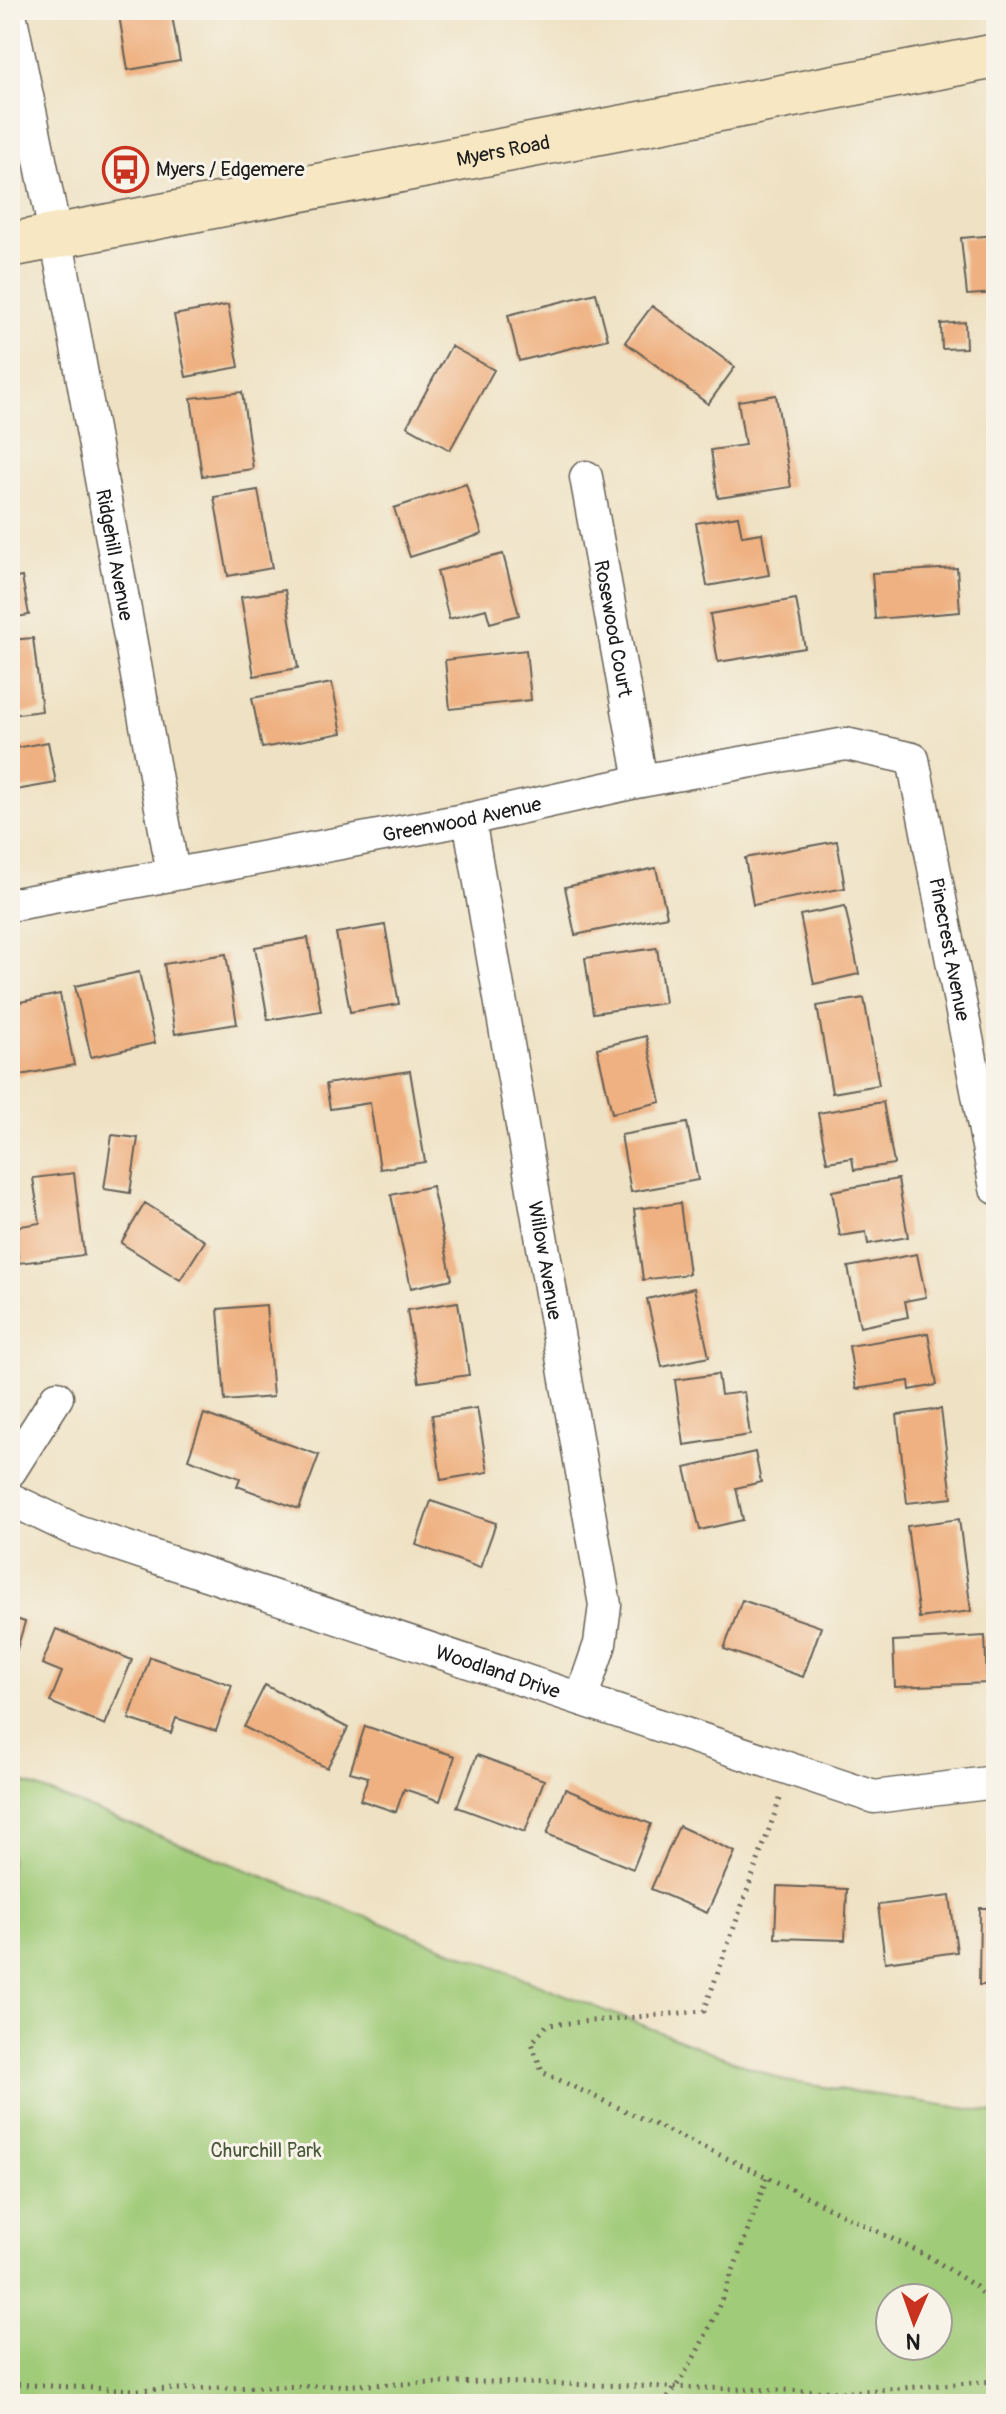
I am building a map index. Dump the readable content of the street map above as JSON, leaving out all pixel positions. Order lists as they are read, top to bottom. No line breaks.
{"streets":{"main road":["Myers Road"],"street":["Ridgehill Avenue","Rosewood Court","Greenwood Avenue","Pinecrest Avenue","Willow Avenue","Woodland Drive"]},"crossings":[["Myers Road","Ridgehill Avenue"],["Ridgehill Avenue","Greenwood Avenue"],["Rosewood Court","Greenwood Avenue"],["Greenwood Avenue","Pinecrest Avenue"],["Greenwood Avenue","Willow Avenue"],["Willow Avenue","Woodland Drive"]],"parks":["Churchill Park"],"places":{"bus stop":["Myers / Edgemere"]},"north":"bottom"}
